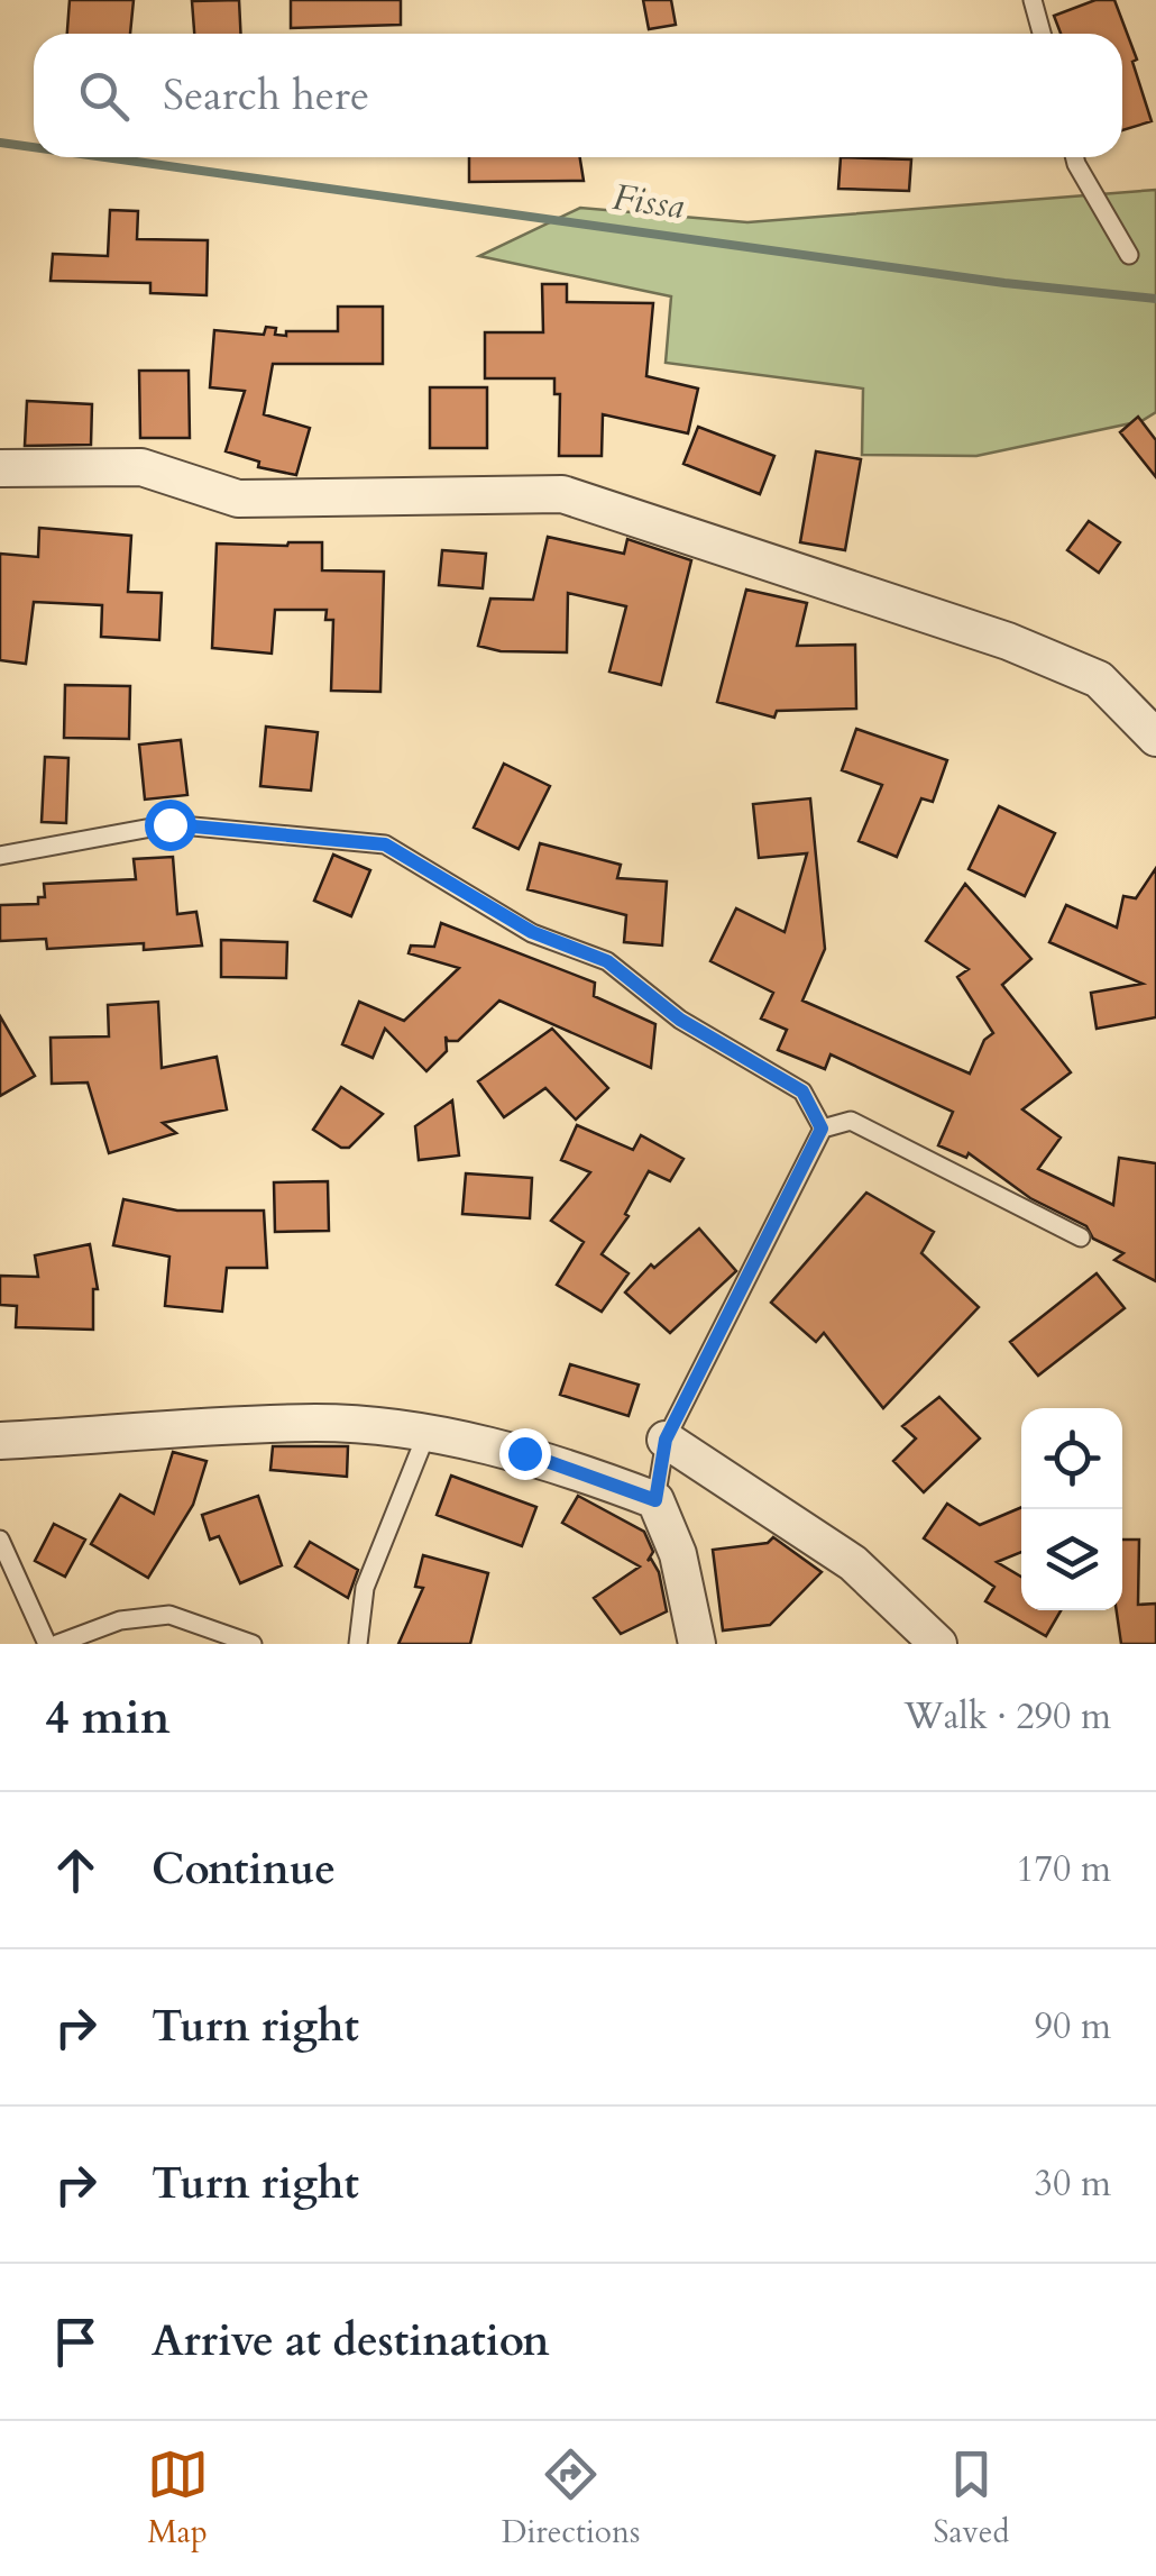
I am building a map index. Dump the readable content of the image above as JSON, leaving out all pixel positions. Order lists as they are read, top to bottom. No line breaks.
{"water":["Fissa"],"page":{"search":"Search here","heading":["4 min","Walk · 290 m"],"list":[["Continue","170 m"],["Turn right","90 m"],["Turn right","30 m"],"Arrive at destination"],"nav":["Map","Directions","Saved"]}}
